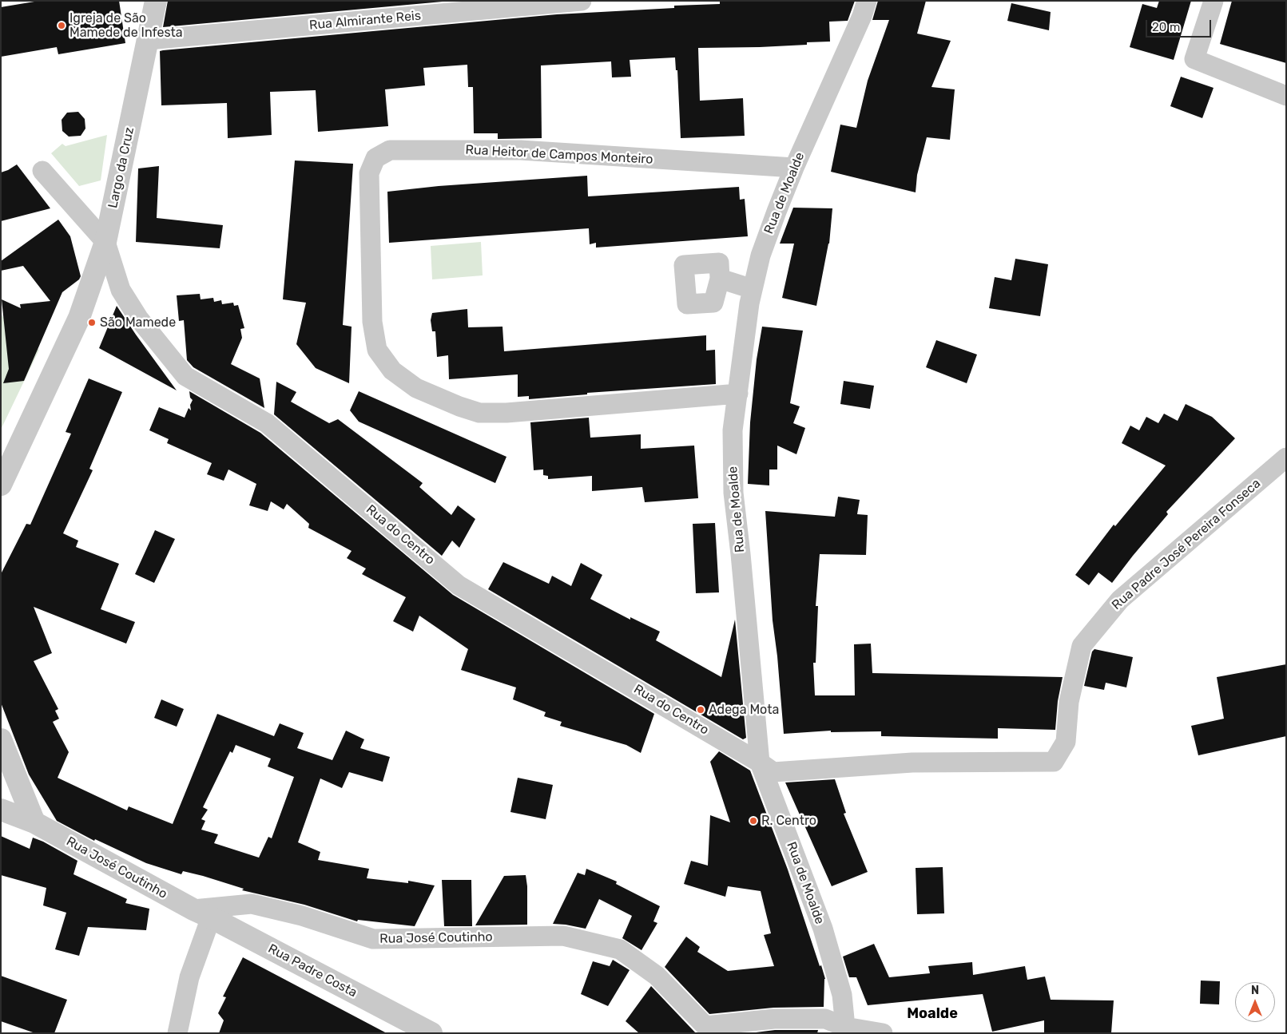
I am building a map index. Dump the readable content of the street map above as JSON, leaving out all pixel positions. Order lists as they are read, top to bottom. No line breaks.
{"streets":{"street":["Rua Almirante Reis","Rua Heitor de Campos Monteiro","Largo da Cruz","Rua de Moalde","Rua do Centro","Rua Padre José Pereira Fonseca","Rua José Coutinho","Rua Padre Costa"]},"crossings":[["Rua Almirante Reis","Largo da Cruz"],["Rua Heitor de Campos Monteiro","Rua de Moalde"],["Largo da Cruz","Rua do Centro"],["Rua de Moalde","Rua do Centro"],["Rua de Moalde","Rua Padre José Pereira Fonseca"],["Rua de Moalde","Rua José Coutinho"],["Rua do Centro","Rua Padre José Pereira Fonseca"],["Rua José Coutinho","Rua Padre Costa"]],"districts":["Moalde"],"places":["Igreja de São Mamede de Infesta","São Mamede","Adega Mota","R. Centro"],"scale_bar":"20 m","north":"top"}
